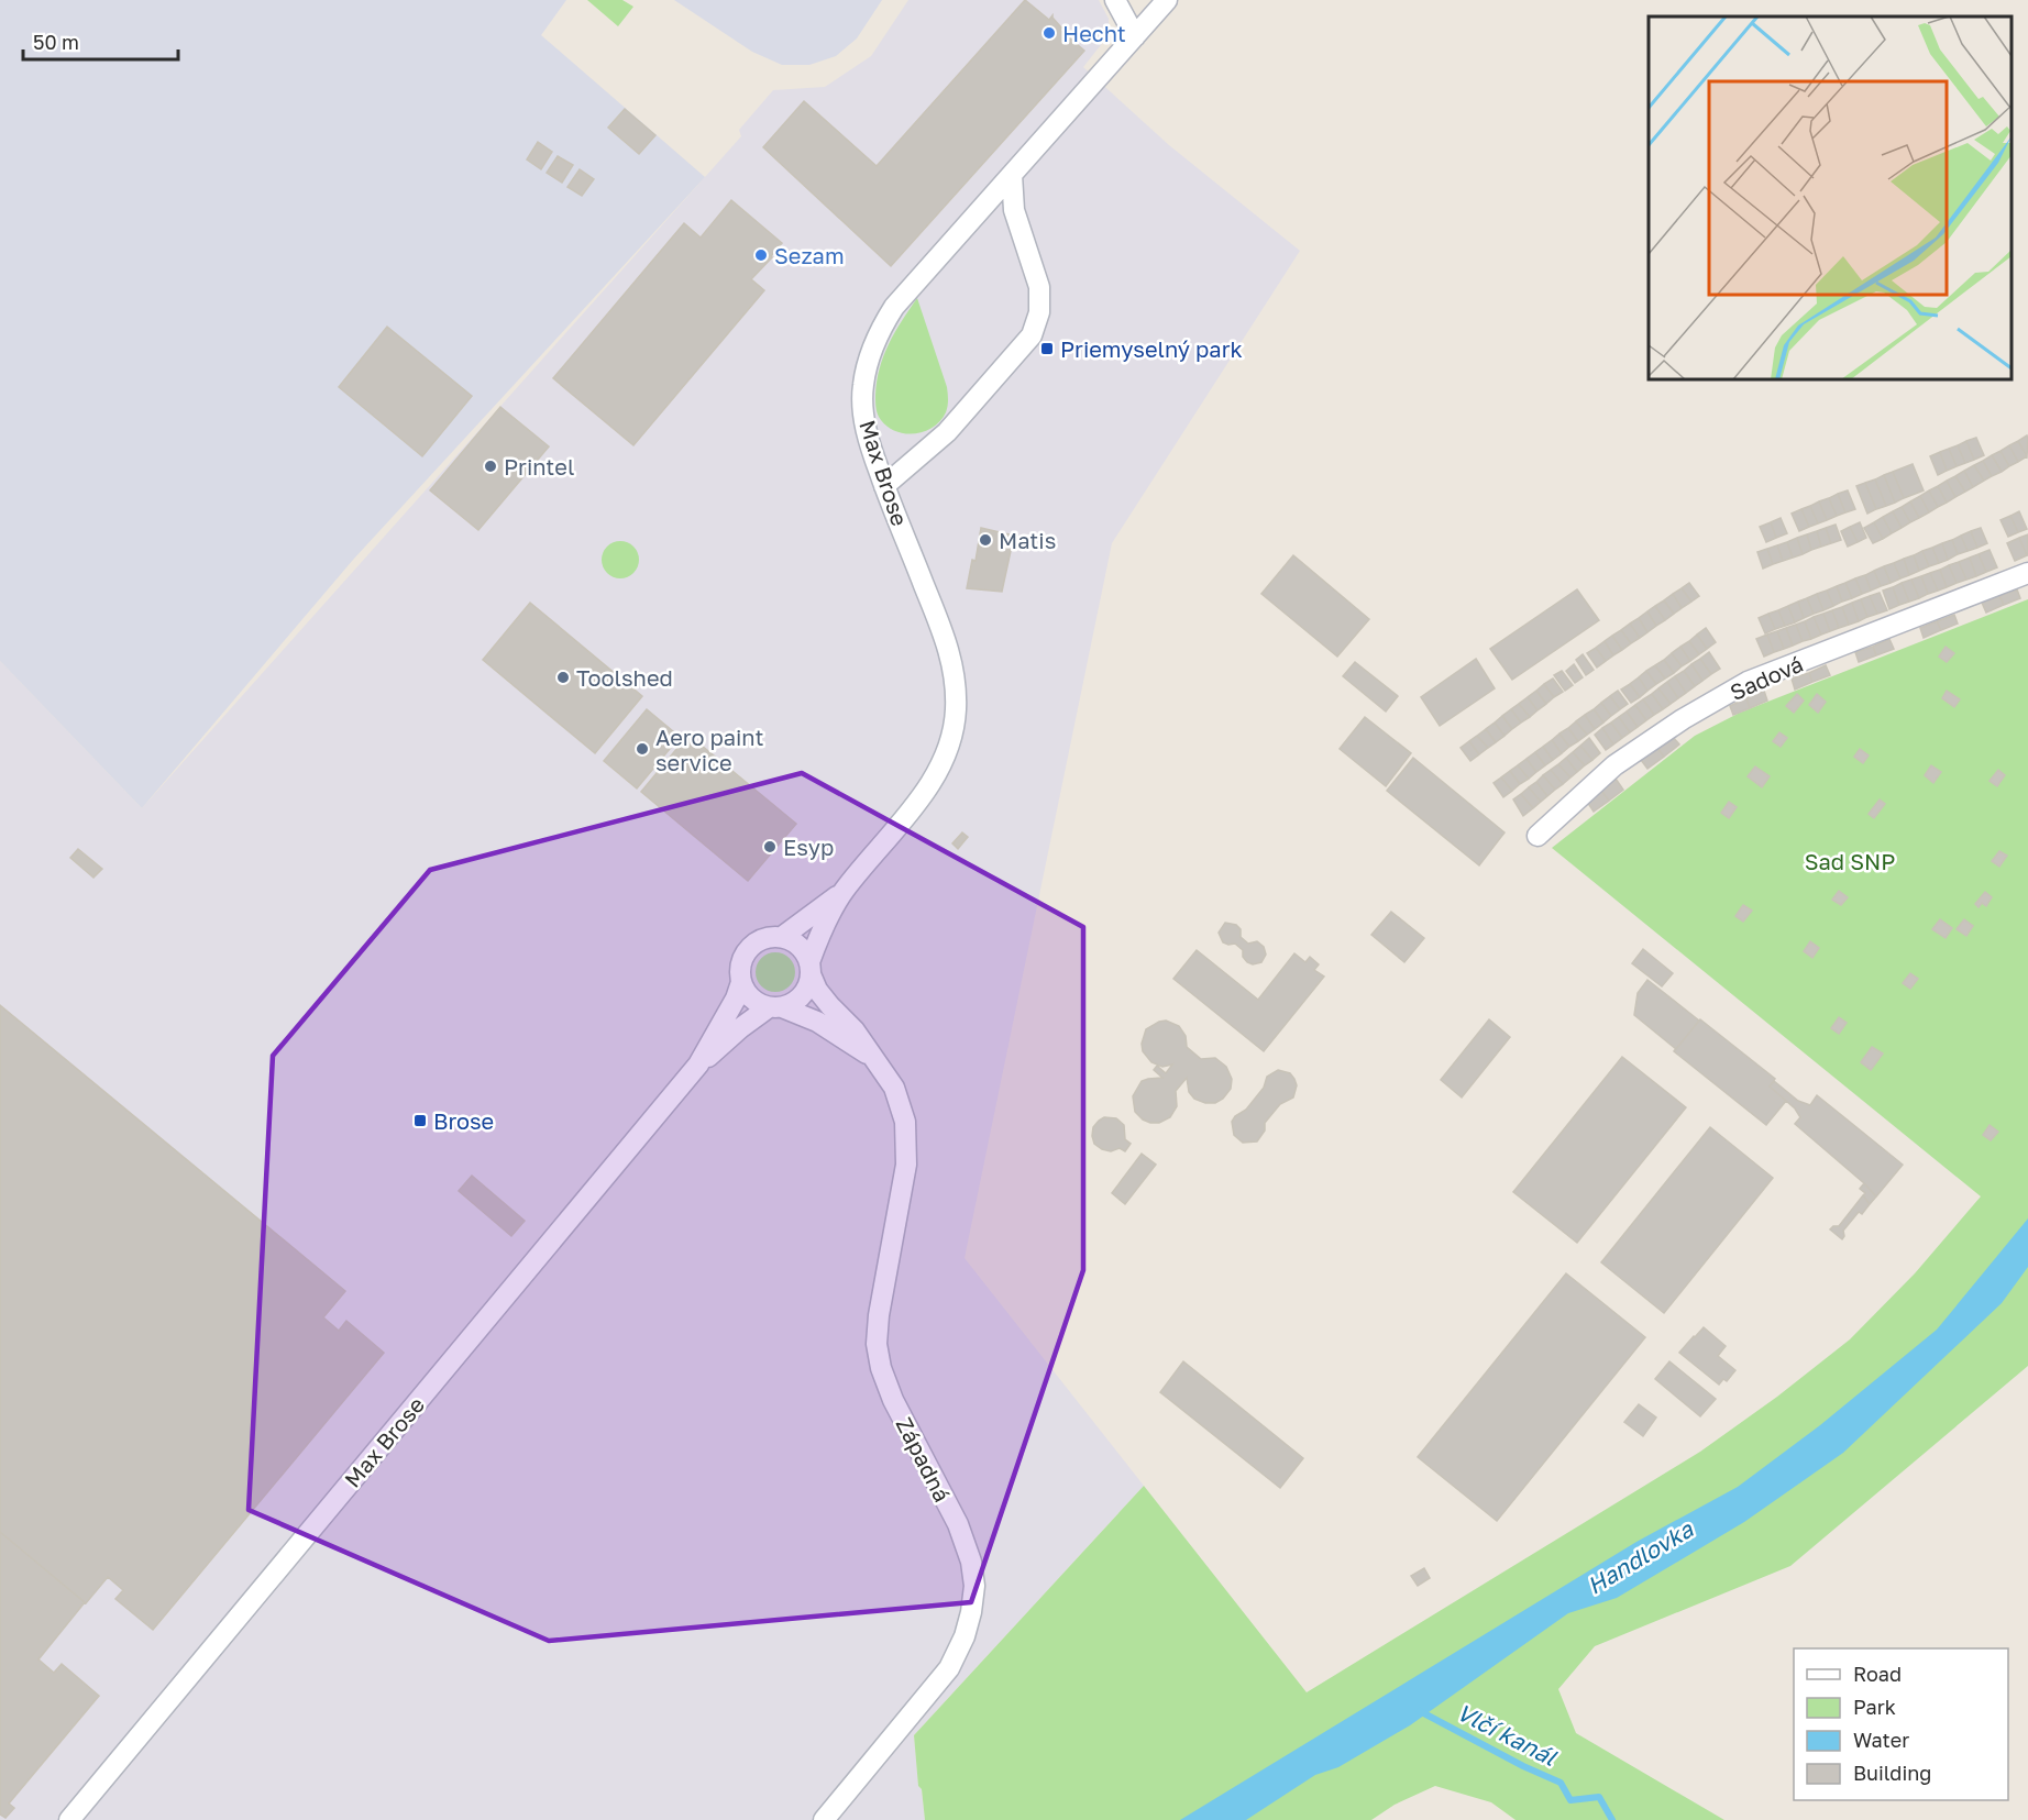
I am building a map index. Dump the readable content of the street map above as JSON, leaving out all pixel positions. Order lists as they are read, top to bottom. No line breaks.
{"streets":{"street":["Max Brose","Sadová","Západná"]},"crossings":[["Max Brose","Západná"]],"water":["Handlovka","Vlčí kanál"],"parks":["Sad SNP"],"places":{"other":["Hecht","Sezam","Printel","Matis","Toolshed","Aero paint service","Esyp"],"transit":["Priemyselný park","Brose"]},"legend":["Road","Park","Water","Building"],"scale_bar":"50 m"}
